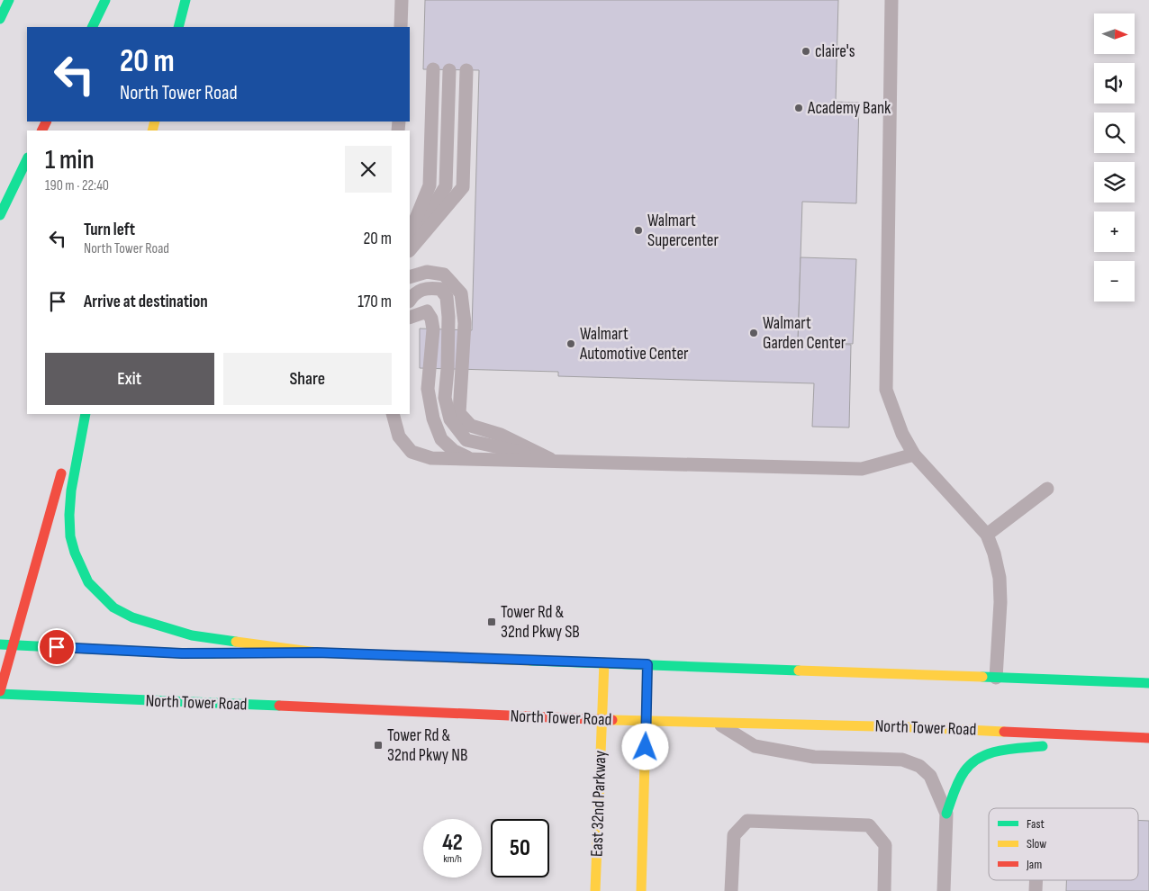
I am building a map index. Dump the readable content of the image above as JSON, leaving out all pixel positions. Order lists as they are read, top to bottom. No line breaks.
{"streets":{"main road":["North Tower Road","East 32nd Parkway"]},"crossings":[["North Tower Road","East 32nd Parkway"]],"places":{"other":["claire's","Academy Bank","Walmart Supercenter","Walmart Garden Center","Walmart Automotive Center"],"transit":["Tower Rd & 32nd Pkwy SB","Tower Rd & 32nd Pkwy NB"]},"legend":["Fast","Slow","Jam"],"north":"right","page":{"map_buttons":["+","−"],"turn":["20 m","North Tower Road"],"heading":["1 min","190 m · 22:40"],"list":[{"name":"Turn left","note":"North Tower Road","value":"20 m"},{"name":"Arrive at destination","value":"170 m"}],"buttons":["Exit","Share"],"speed":"42 km/h","limit":"50"}}
